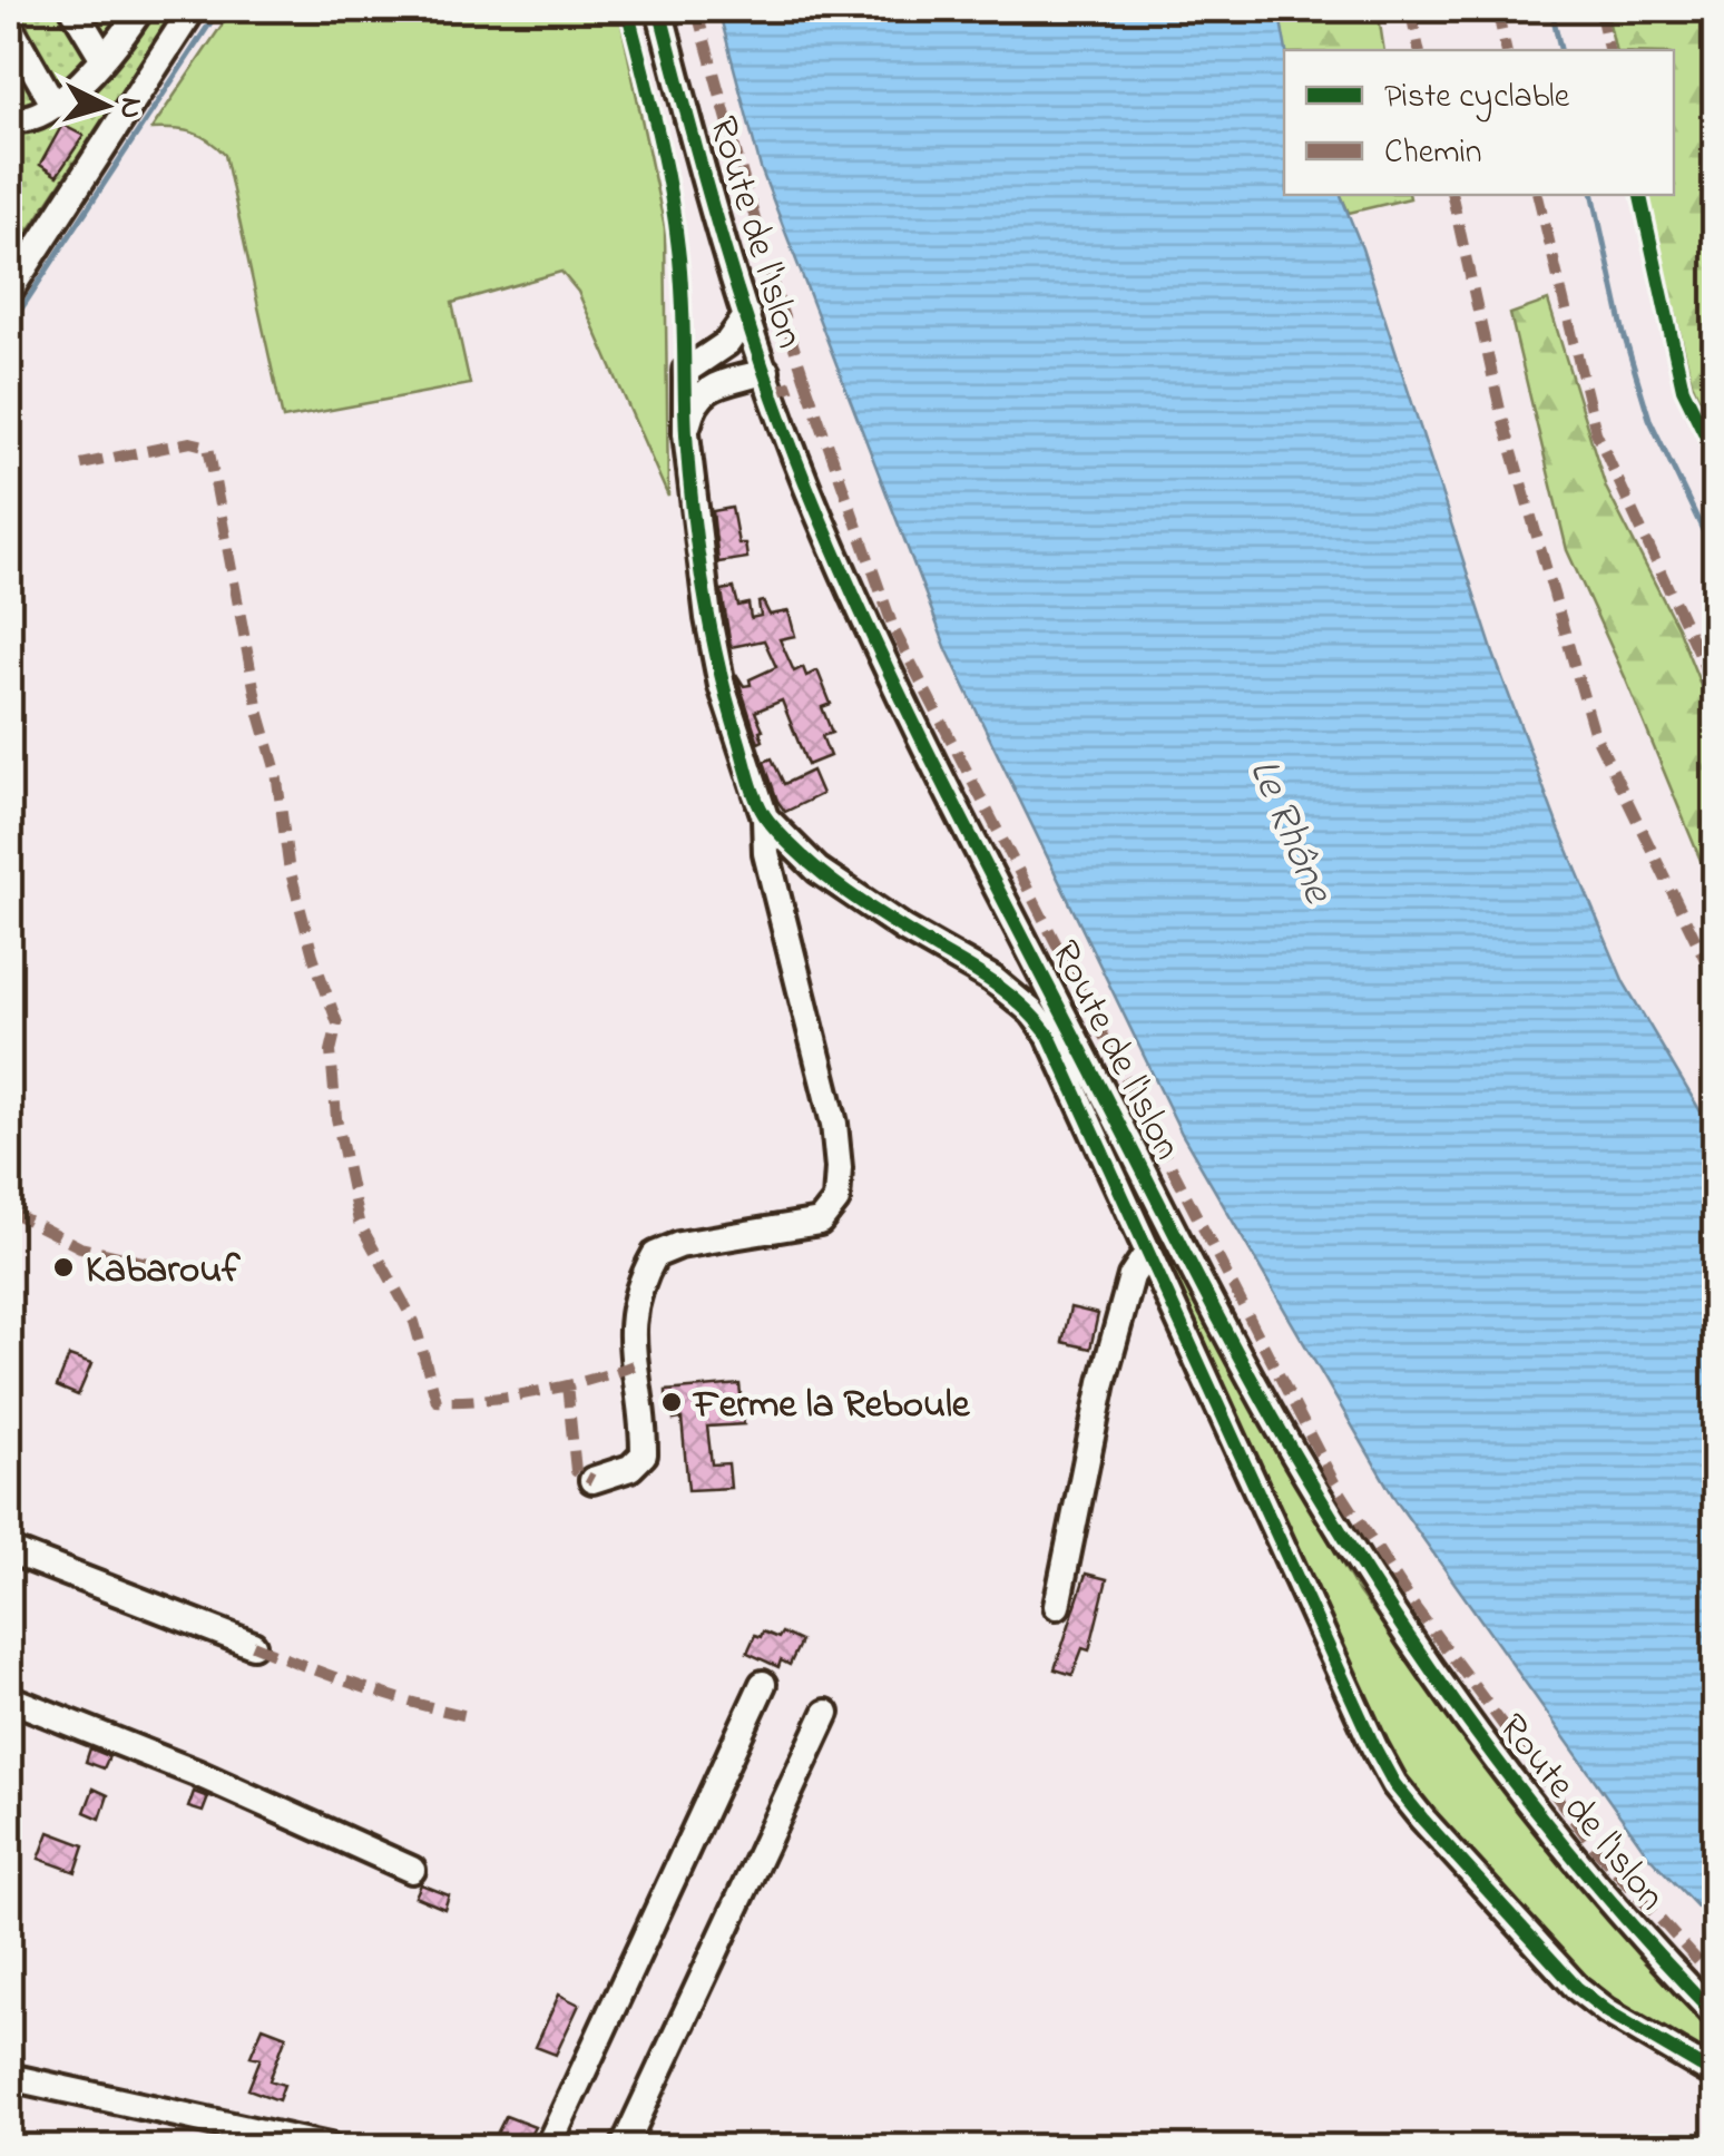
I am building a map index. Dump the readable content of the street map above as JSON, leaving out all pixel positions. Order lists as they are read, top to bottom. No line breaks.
{"streets":{"street":["Route de l'Islon"]},"water":["Le Rhône"],"places":["Kabarouf","Ferme la Reboule"],"legend":["Piste cyclable","Chemin"],"north":"right"}
